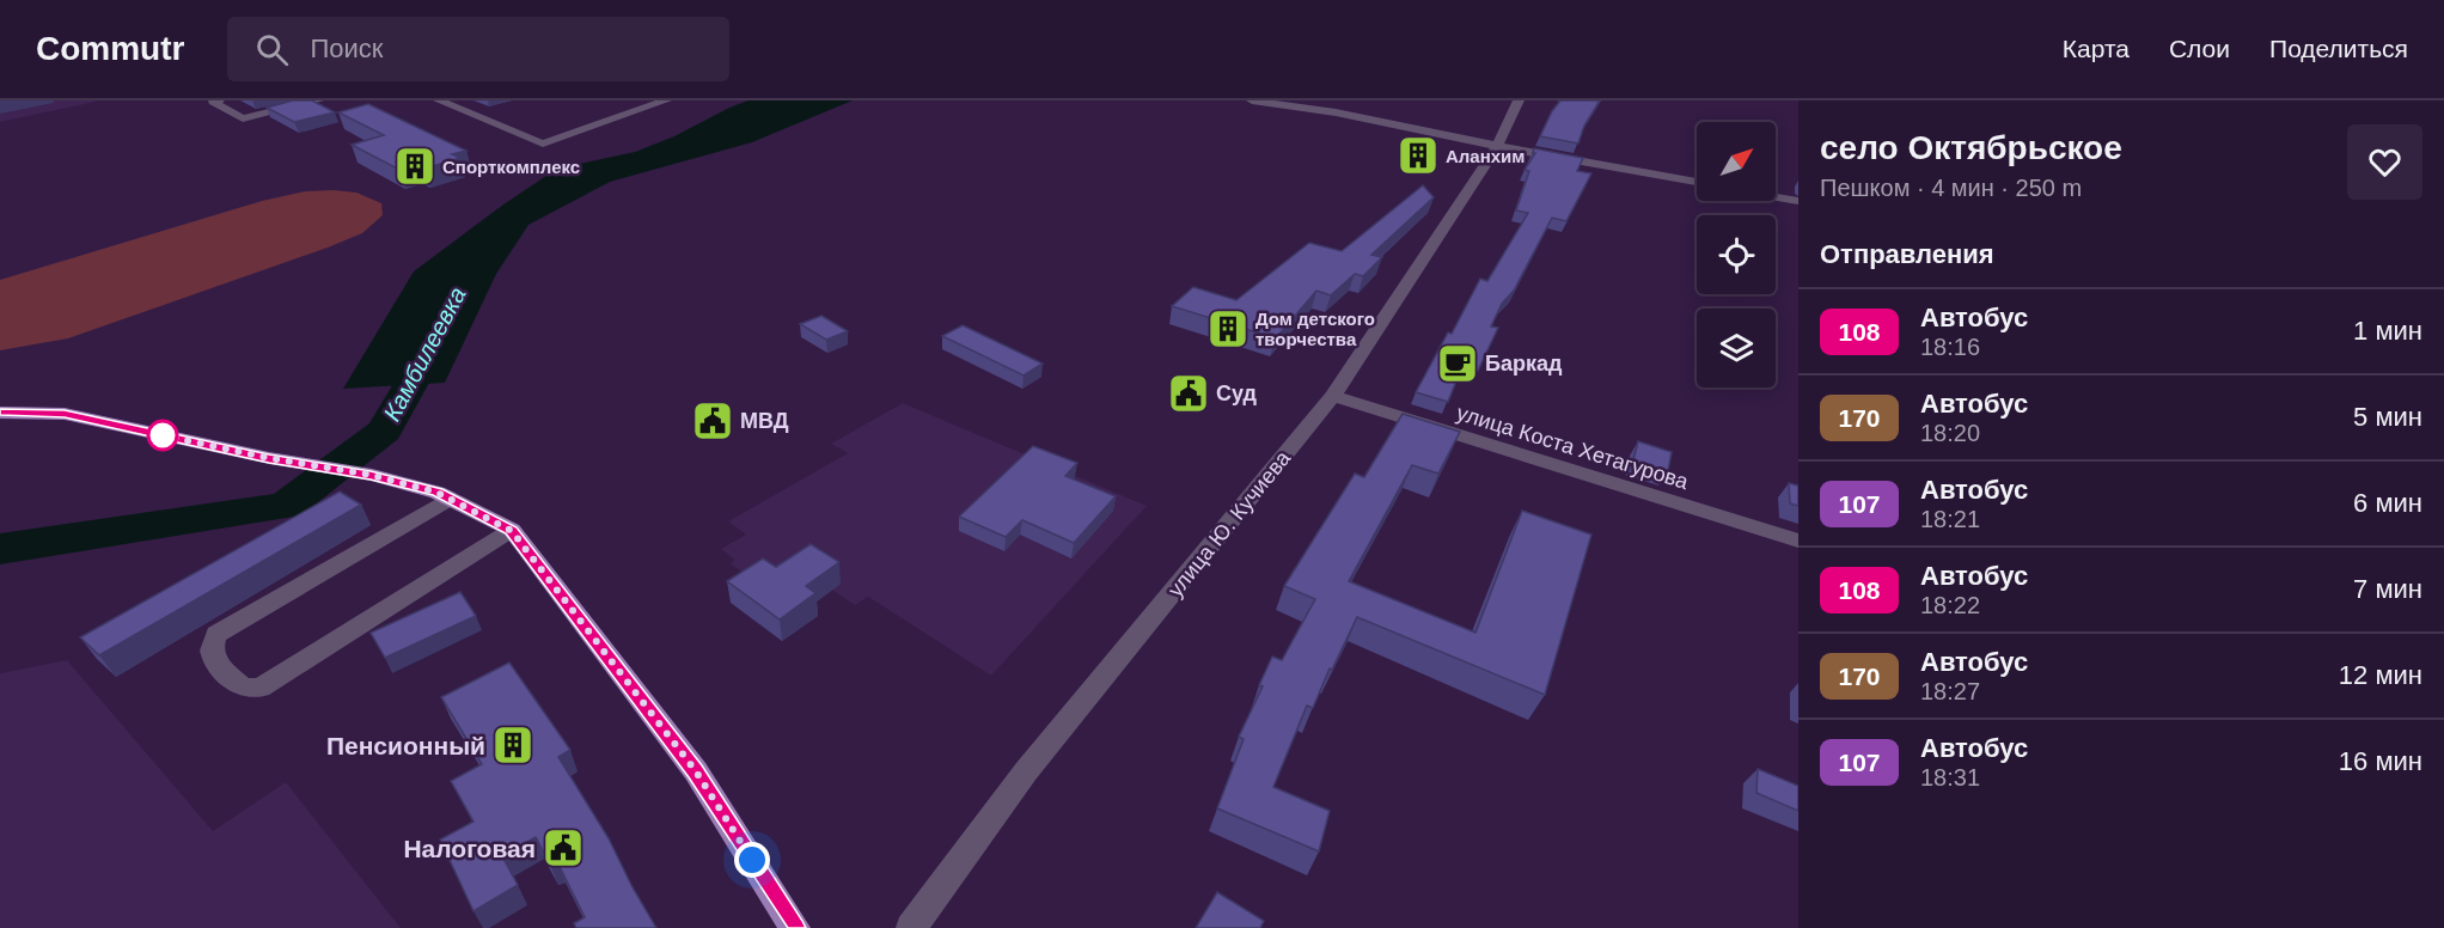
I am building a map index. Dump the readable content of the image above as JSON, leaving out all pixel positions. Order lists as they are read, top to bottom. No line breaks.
{"streets":{"street":["улица Коста Хетагурова","улица Ю. Кучиева"]},"crossings":[["улица Коста Хетагурова","улица Ю. Кучиева"]],"water":["Камбилеевка"],"places":{"building":["Аланхим","Спорткомплекс","Дом детского творчества","Пенсионный"],"cafe":["Баркад"],"public building":["Суд","МВД","Налоговая"]},"lines":["bus line 108"],"north":"top right","page":{"header":"Commutr","search":"Поиск","nav":["Карта","Слои","Поделиться"],"heading":[["село Октябрьское","Пешком · 4 мин · 250 m"],"Отправления"],"list":[{"mark":"108","name":"Автобус","note":"18:16","value":"1 мин"},{"mark":"170","name":"Автобус","note":"18:20","value":"5 мин"},{"mark":"107","name":"Автобус","note":"18:21","value":"6 мин"},{"mark":"108","name":"Автобус","note":"18:22","value":"7 мин"},{"mark":"170","name":"Автобус","note":"18:27","value":"12 мин"},{"mark":"107","name":"Автобус","note":"18:31","value":"16 мин"}]}}
